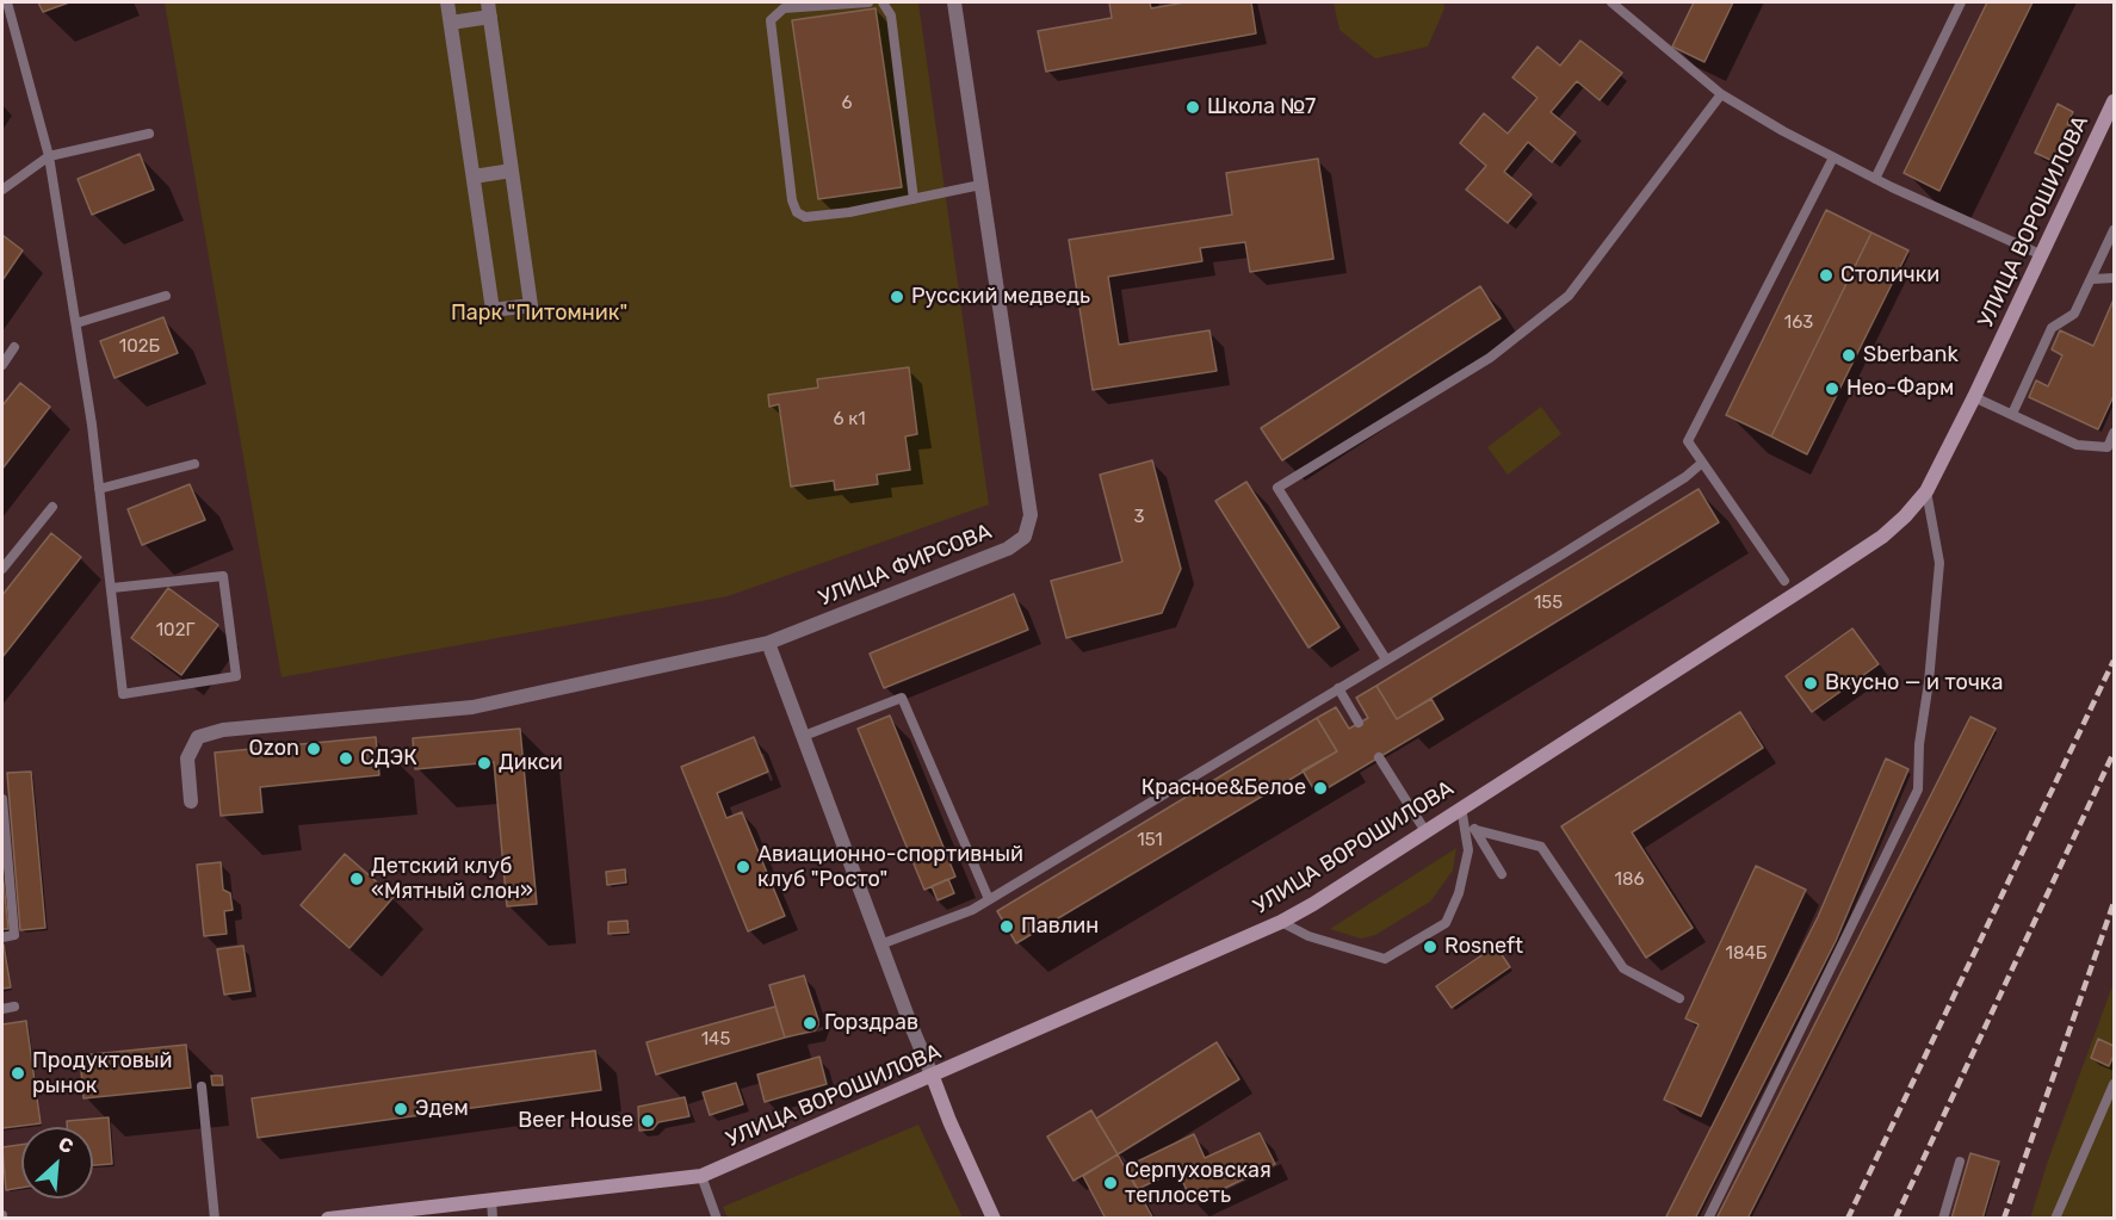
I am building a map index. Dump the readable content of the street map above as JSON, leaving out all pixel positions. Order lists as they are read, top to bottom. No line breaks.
{"streets":{"main road":["УЛИЦА ВОРОШИЛОВА"],"street":["УЛИЦА ФИРСОВА"]},"parks":["Парк \"Питомник\""],"places":["Школа №7","Столички","Русский медведь","Sberbank","Нео-Фарм","Вкусно — и точка","Ozon","СДЭК","Дикси","Красное&Белое","Авиационно-спортивный клуб \"Росто\"","Детский клуб «Мятный слон»","Павлин","Rosneft","Горздрав","Продуктовый рынок","Эдем","Beer House","Серпуховская теплосеть"],"house_numbers":["6","163","102Б","6 к1","3","155","102Г","151","186","184Б","145"],"north":"top right"}
